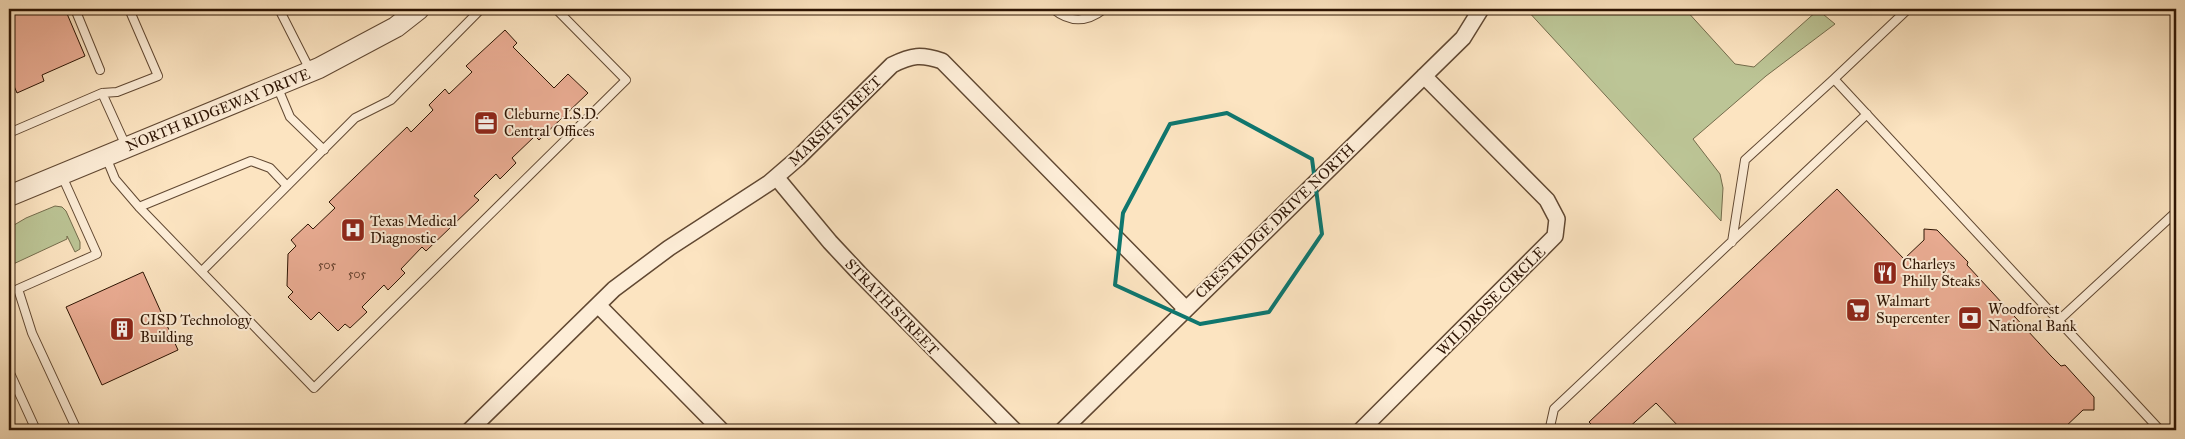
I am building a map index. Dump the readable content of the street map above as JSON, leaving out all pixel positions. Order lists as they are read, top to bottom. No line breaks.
{"streets":{"street":["NORTH RIDGEWAY DRIVE","MARSH STREET","CRESTRIDGE DRIVE NORTH","WILDROSE CIRCLE","STRATH STREET"]},"crossings":[["MARSH STREET","CRESTRIDGE DRIVE NORTH"],["MARSH STREET","STRATH STREET"],["CRESTRIDGE DRIVE NORTH","WILDROSE CIRCLE"]],"places":{"office":["Cleburne I.S.D. Central Offices"],"hospital":["Texas Medical Diagnostic"],"restaurant":["Charleys Philly Steaks"],"supermarket":["Walmart Supercenter"],"bank":["Woodforest National Bank"],"building":["CISD Technology Building"]},"house_numbers":["505","505"]}
